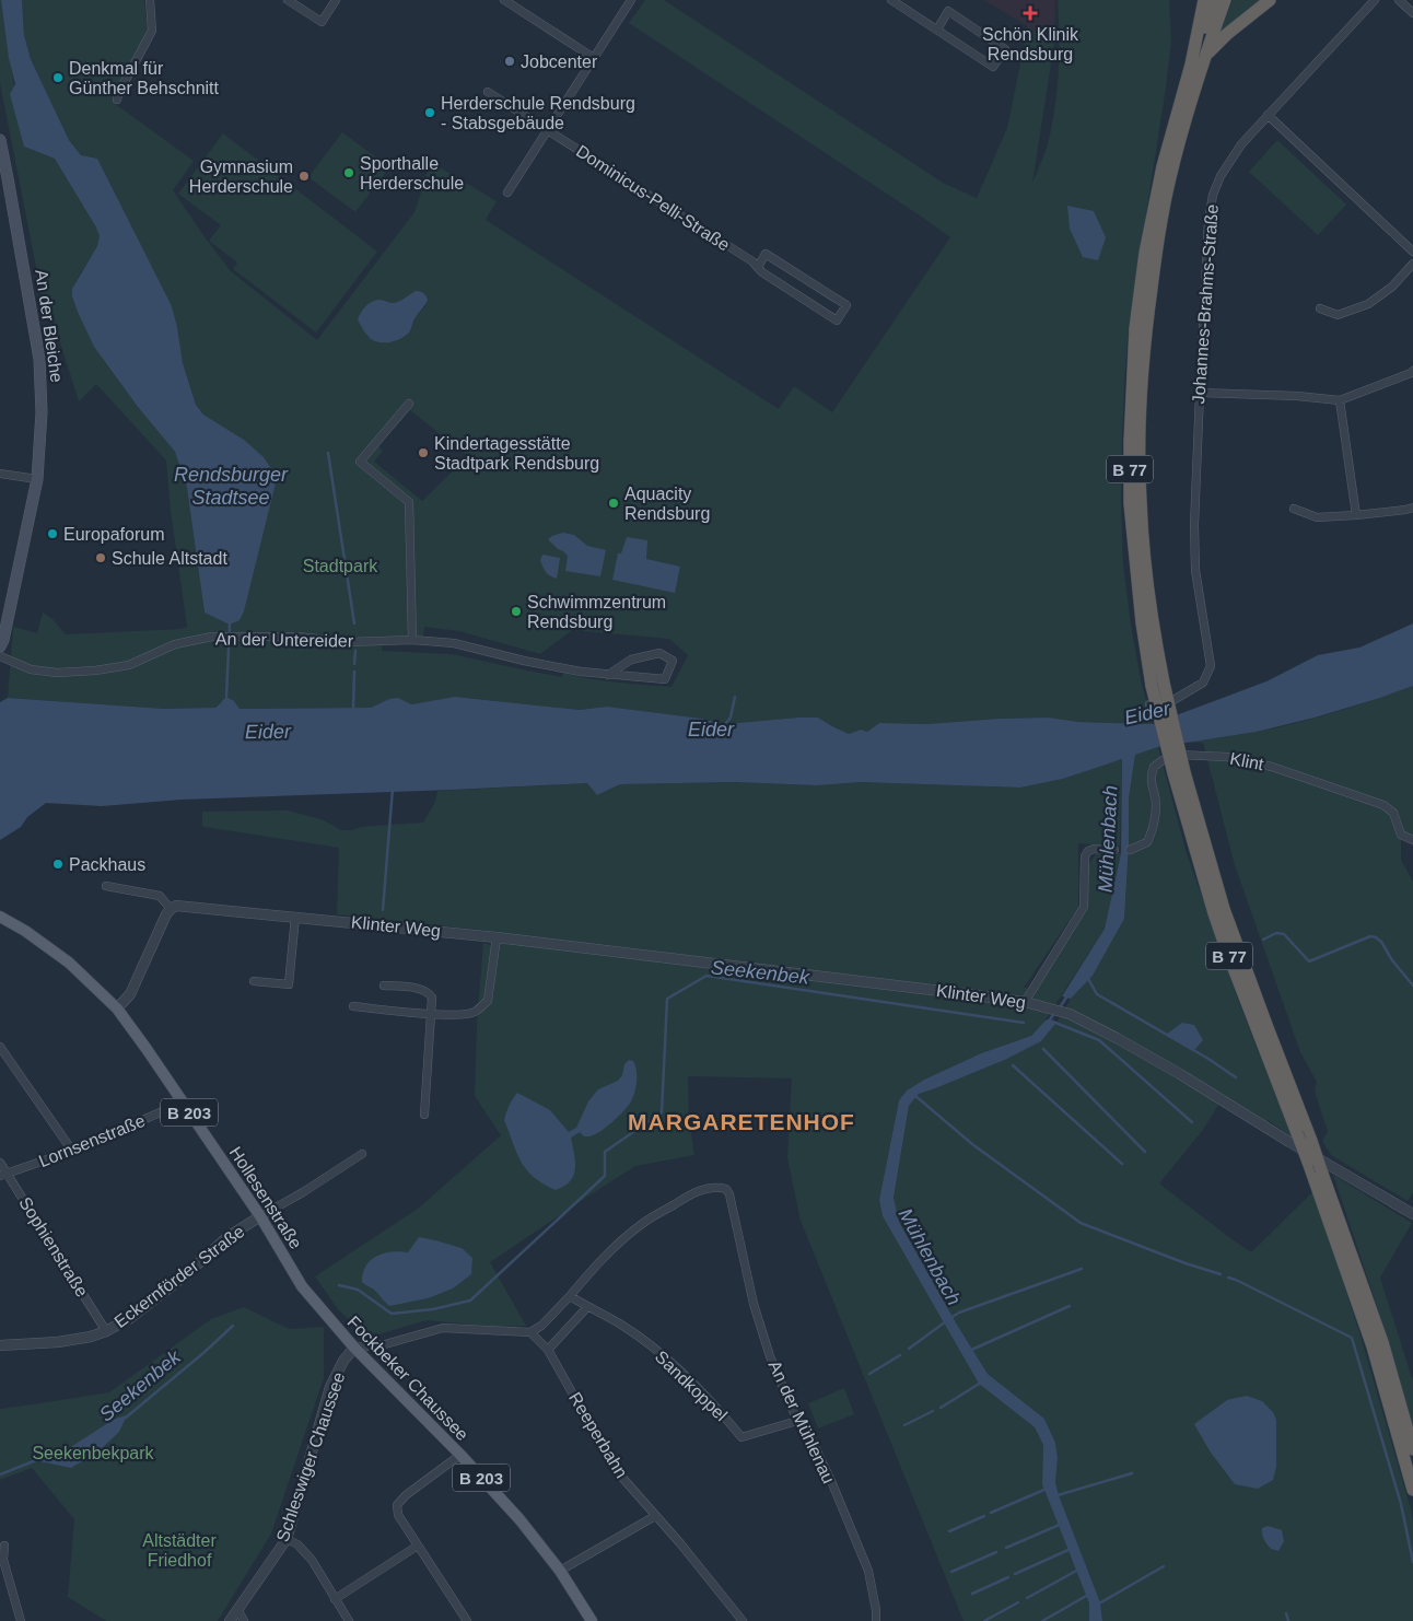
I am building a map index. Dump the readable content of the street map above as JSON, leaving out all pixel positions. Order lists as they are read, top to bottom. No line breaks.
{"streets":{"highway":["B 77"],"main road":["An der Bleiche","B 203","Hollesenstraße","Fockbeker Chaussee"],"street":["Dominicus-Pelli-Straße","Johannes-Brahms-Straße","An der Untereider","Klint","Klinter Weg","Lornsenstraße","Sophienstraße","Eckernförder Straße","Sandkoppel","An der Mühlenau","Reeperbahn","Schleswiger Chaussee"]},"crossings":[["Lornsenstraße","Hollesenstraße"],["Lornsenstraße","Sophienstraße"],["Hollesenstraße","Eckernförder Straße"],["Hollesenstraße","Fockbeker Chaussee"],["Sophienstraße","Eckernförder Straße"],["Fockbeker Chaussee","Schleswiger Chaussee"],["Sandkoppel","An der Mühlenau"]],"districts":["MARGARETENHOF"],"water":["Rendsburger Stadtsee","Eider","Mühlenbach","Seekenbek"],"parks":["Stadtpark","Seekenbekpark","Altstädter Friedhof"],"places":{"health":["Schön Klinik Rendsburg"],"other":["Jobcenter","Denkmal für Günther Behschnitt","Herderschule Rendsburg - Stabsgebäude","Sporthalle Herderschule","Gymnasium Herderschule","Kindertagesstätte Stadtpark Rendsburg","Aquacity Rendsburg","Europaforum","Schule Altstadt","Schwimmzentrum Rendsburg","Packhaus"]}}
